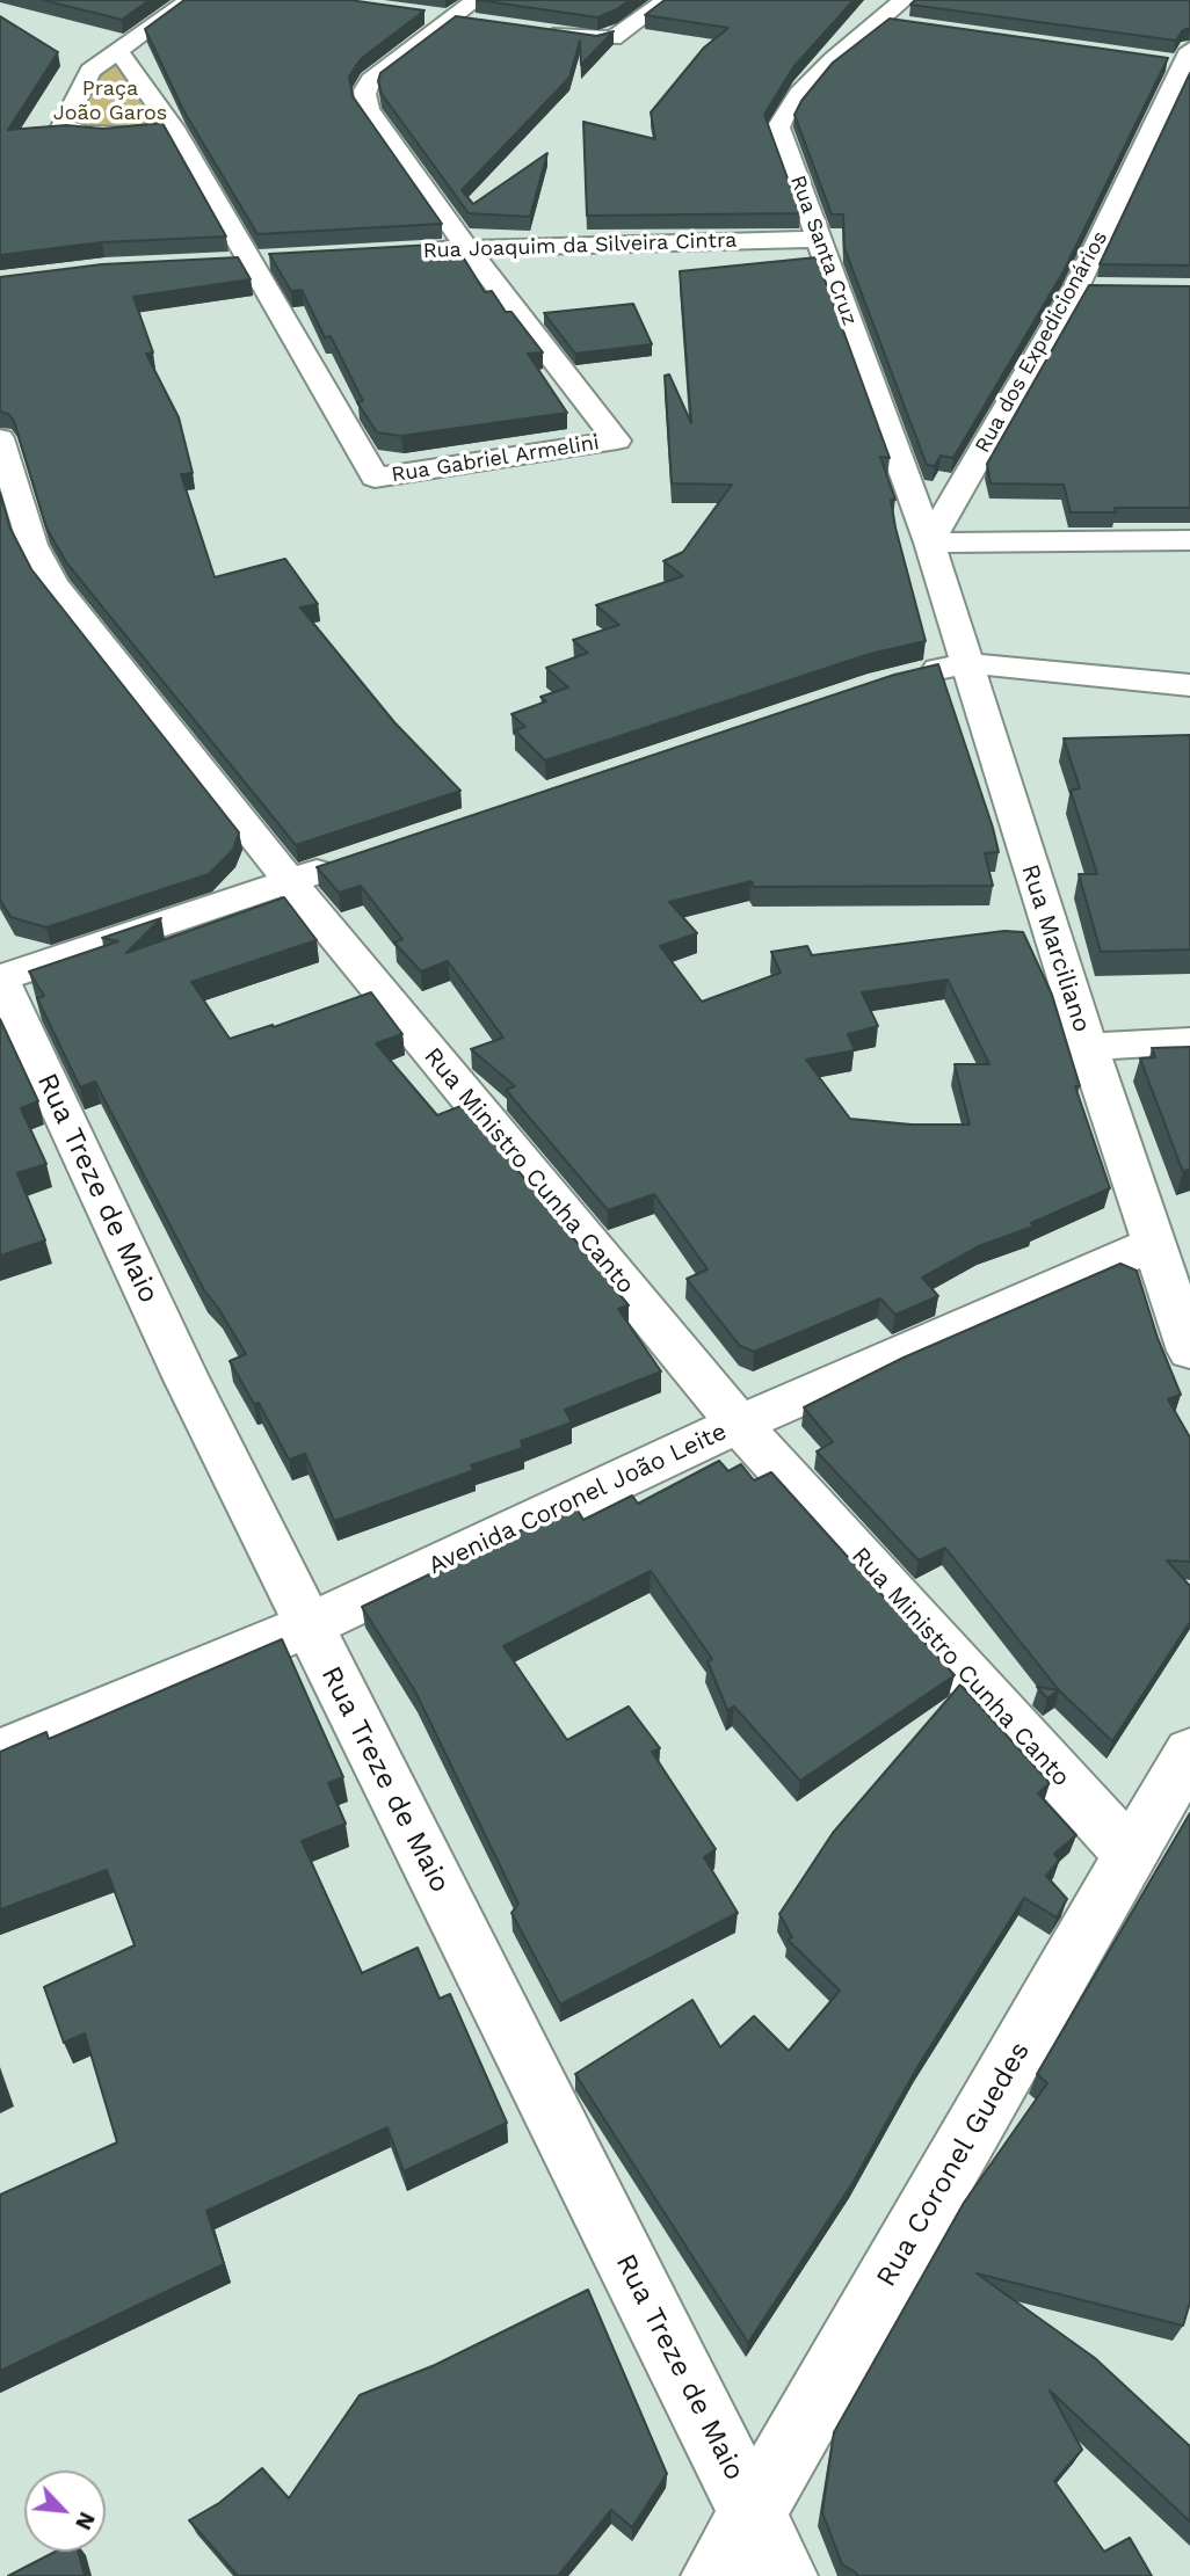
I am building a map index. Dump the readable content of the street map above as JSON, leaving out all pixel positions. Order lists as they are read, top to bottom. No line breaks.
{"streets":{"street":["Rua Joaquim da Silveira Cintra","Rua Santa Cruz","Rua dos Expedicionários","Rua Gabriel Armelini","Rua Marciliano","Rua Ministro Cunha Canto","Rua Treze de Maio","Avenida Coronel João Leite","Rua Coronel Guedes"]},"crossings":[["Rua Joaquim da Silveira Cintra","Rua Santa Cruz"],["Rua Joaquim da Silveira Cintra","Rua Gabriel Armelini"],["Rua Santa Cruz","Rua dos Expedicionários"],["Rua Santa Cruz","Rua Marciliano"],["Rua dos Expedicionários","Rua Marciliano"],["Rua Marciliano","Avenida Coronel João Leite"],["Rua Ministro Cunha Canto","Avenida Coronel João Leite"],["Rua Ministro Cunha Canto","Rua Coronel Guedes"],["Rua Treze de Maio","Avenida Coronel João Leite"],["Rua Treze de Maio","Rua Coronel Guedes"]],"parks":["Praça João Garos"],"north":"bottom right"}
